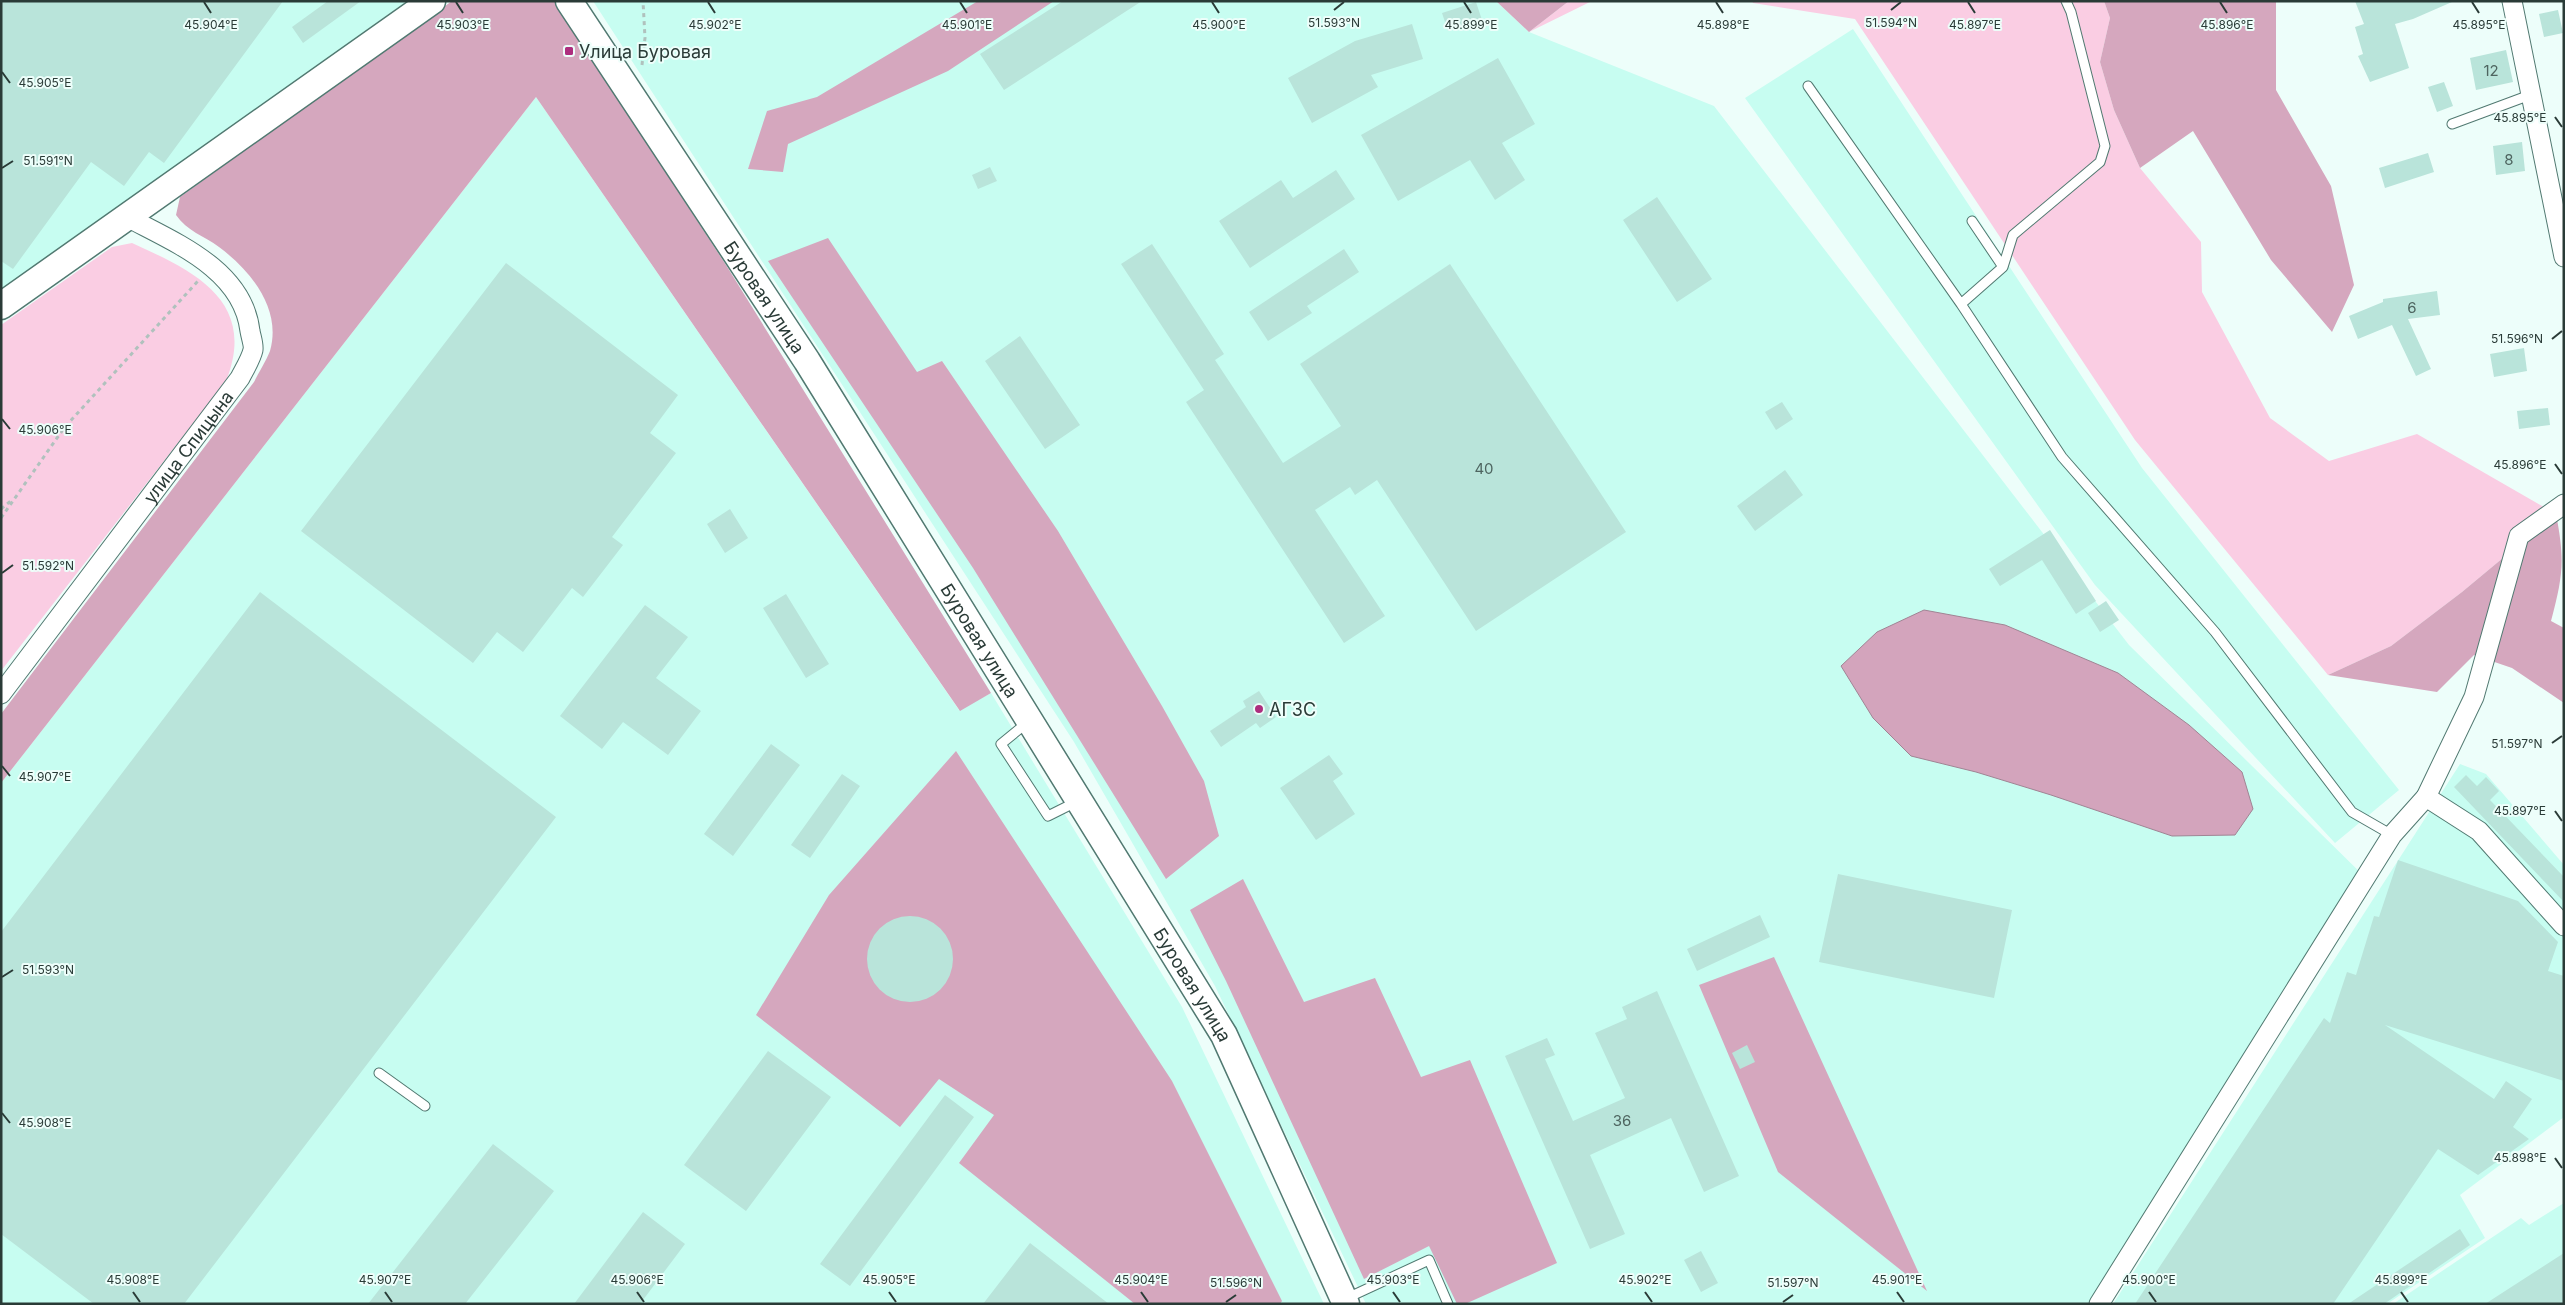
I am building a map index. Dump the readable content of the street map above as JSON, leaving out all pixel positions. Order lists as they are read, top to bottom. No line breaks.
{"streets":{"main road":["Буровая улица"],"street":["улица Спицына"]},"places":{"transit":["Улица Буровая"],"other":["АГЗС"]},"house_numbers":["12","8","6","40","36"],"coordinates":["51.593°N","51.594°N","45.904°E","45.903°E","45.902°E","45.901°E","45.900°E","45.899°E","45.897°E","45.896°E","45.898°E","45.895°E","45.905°E","51.591°N","51.596°N","45.906°E","51.592°N","51.597°N","45.907°E","45.908°E"]}
